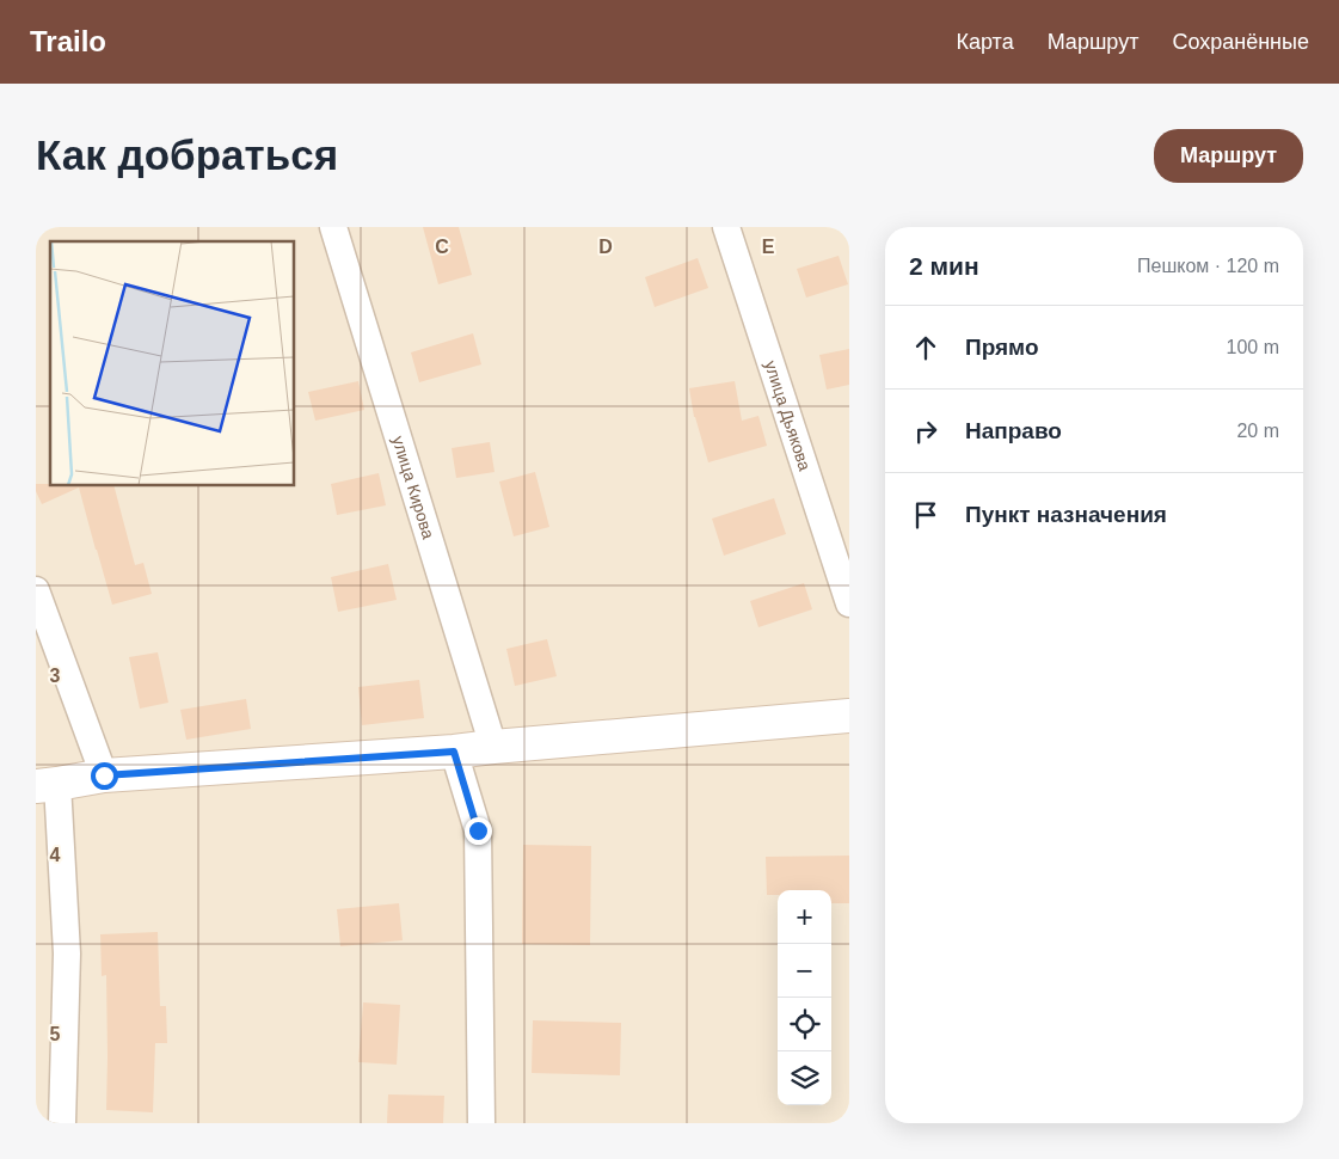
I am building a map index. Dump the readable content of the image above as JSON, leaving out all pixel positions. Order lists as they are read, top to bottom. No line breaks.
{"streets":{"street":["улица Дьякова","улица Кирова"]},"page":{"header":"Trailo","nav":["Карта","Маршрут","Сохранённые"],"buttons":"Маршрут","title":"Как добраться","heading":["2 мин","Пешком · 120 m"],"list":[["Прямо","100 m"],["Направо","20 m"],"Пункт назначения"],"map_buttons":["+","−"]},"grid":{"columns":["C","D","E"],"rows":["3","4","5"]}}
